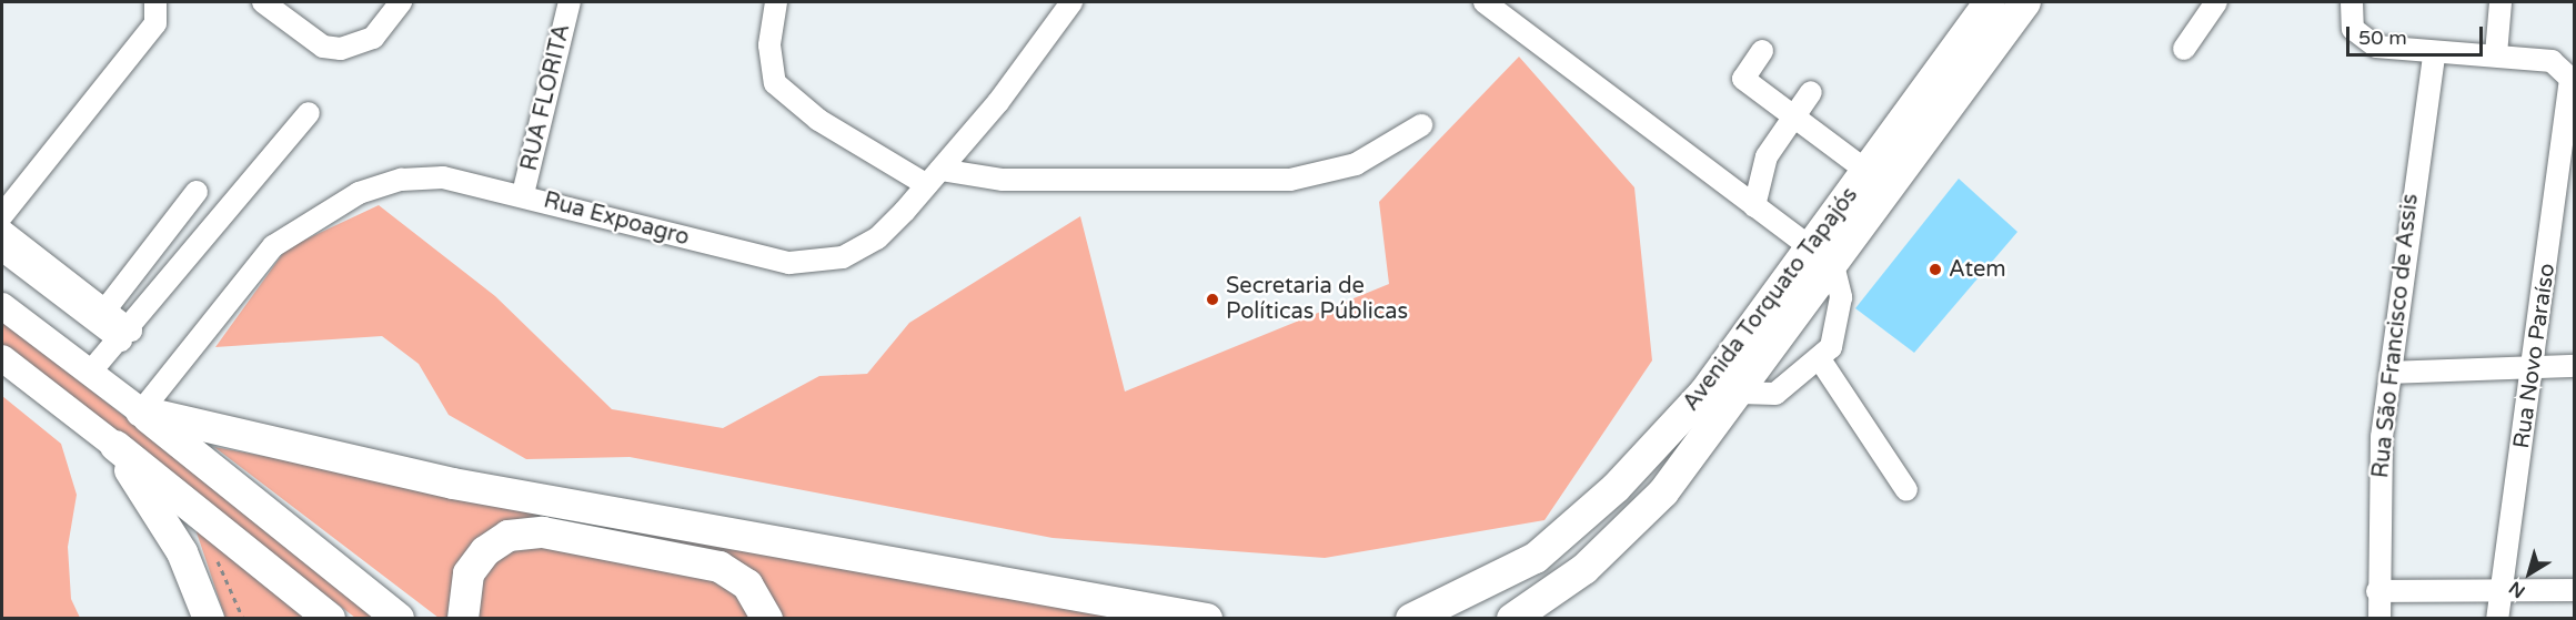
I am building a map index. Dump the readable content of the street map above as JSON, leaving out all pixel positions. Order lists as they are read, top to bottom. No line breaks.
{"streets":{"highway":["Avenida Torquato Tapajós"],"street":["RUA FLORITA","Rua Expoagro","Rua São Francisco de Assis","Rua Novo Paraíso"]},"crossings":[["RUA FLORITA","Rua Expoagro"]],"places":["Atem","Secretaria de Políticas Públicas"],"scale_bar":"50 m","north":"bottom left"}
